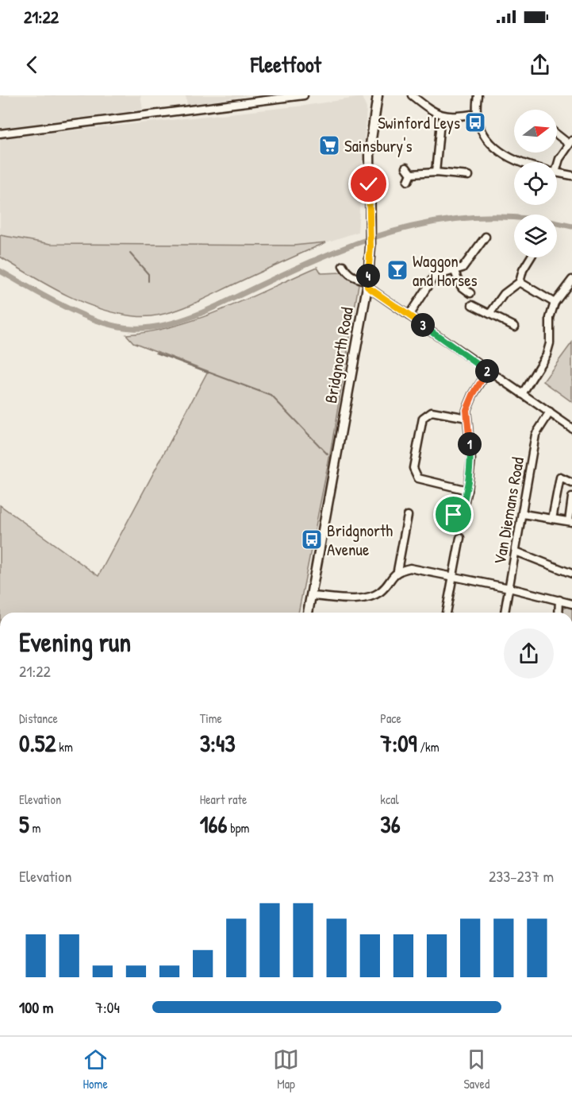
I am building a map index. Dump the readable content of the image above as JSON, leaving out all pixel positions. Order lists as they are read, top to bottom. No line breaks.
{"streets":{"main road":["Bridgnorth Road"],"street":["Van Diemans Road"]},"places":{"bus stop":["Swinford Leys","Bridgnorth Avenue"],"supermarket":["Sainsbury's"],"bar":["Waggon and Horses"]},"north":"right","page":{"status":"21:22","header":"Fleetfoot","pins":["4","3","2","1"],"heading":["Evening run","21:22"],"stats":[["Distance","0.52 km"],["Time","3:43"],["Pace","7:09 /km"],["Elevation","5 m"],["Heart rate","166 bpm"],["kcal","36"]],"chart":["Elevation","233–237 m"],"list":[{"name":"100 m","note":"7:04"}],"tabs":["Home","Map","Saved"]}}
